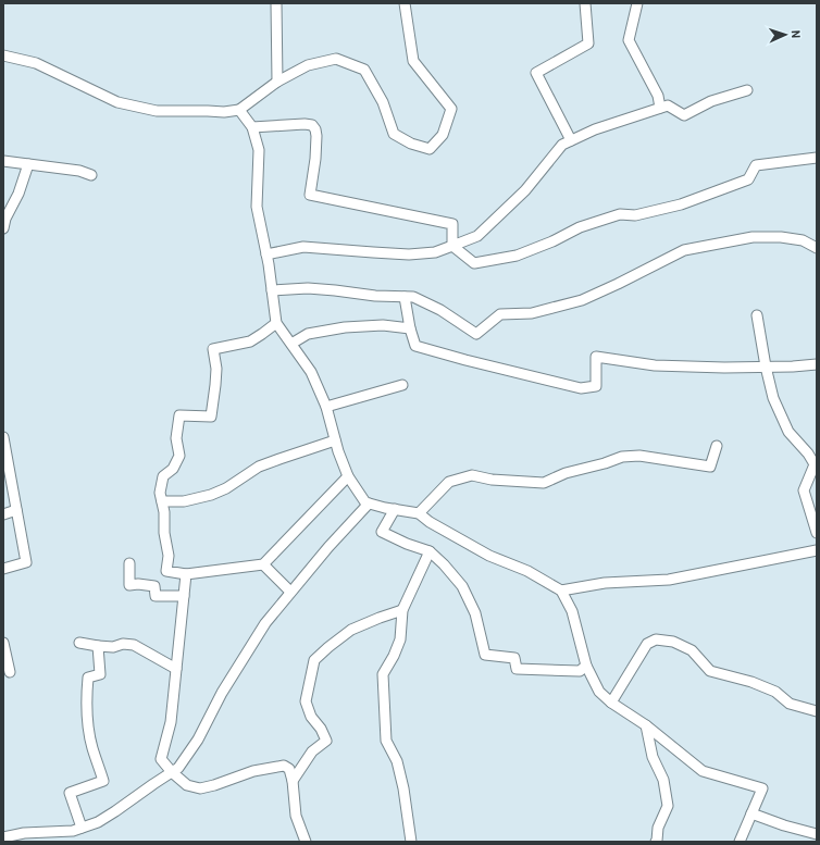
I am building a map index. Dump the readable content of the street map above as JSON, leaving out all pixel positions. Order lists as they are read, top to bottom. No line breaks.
{"north":"right"}
